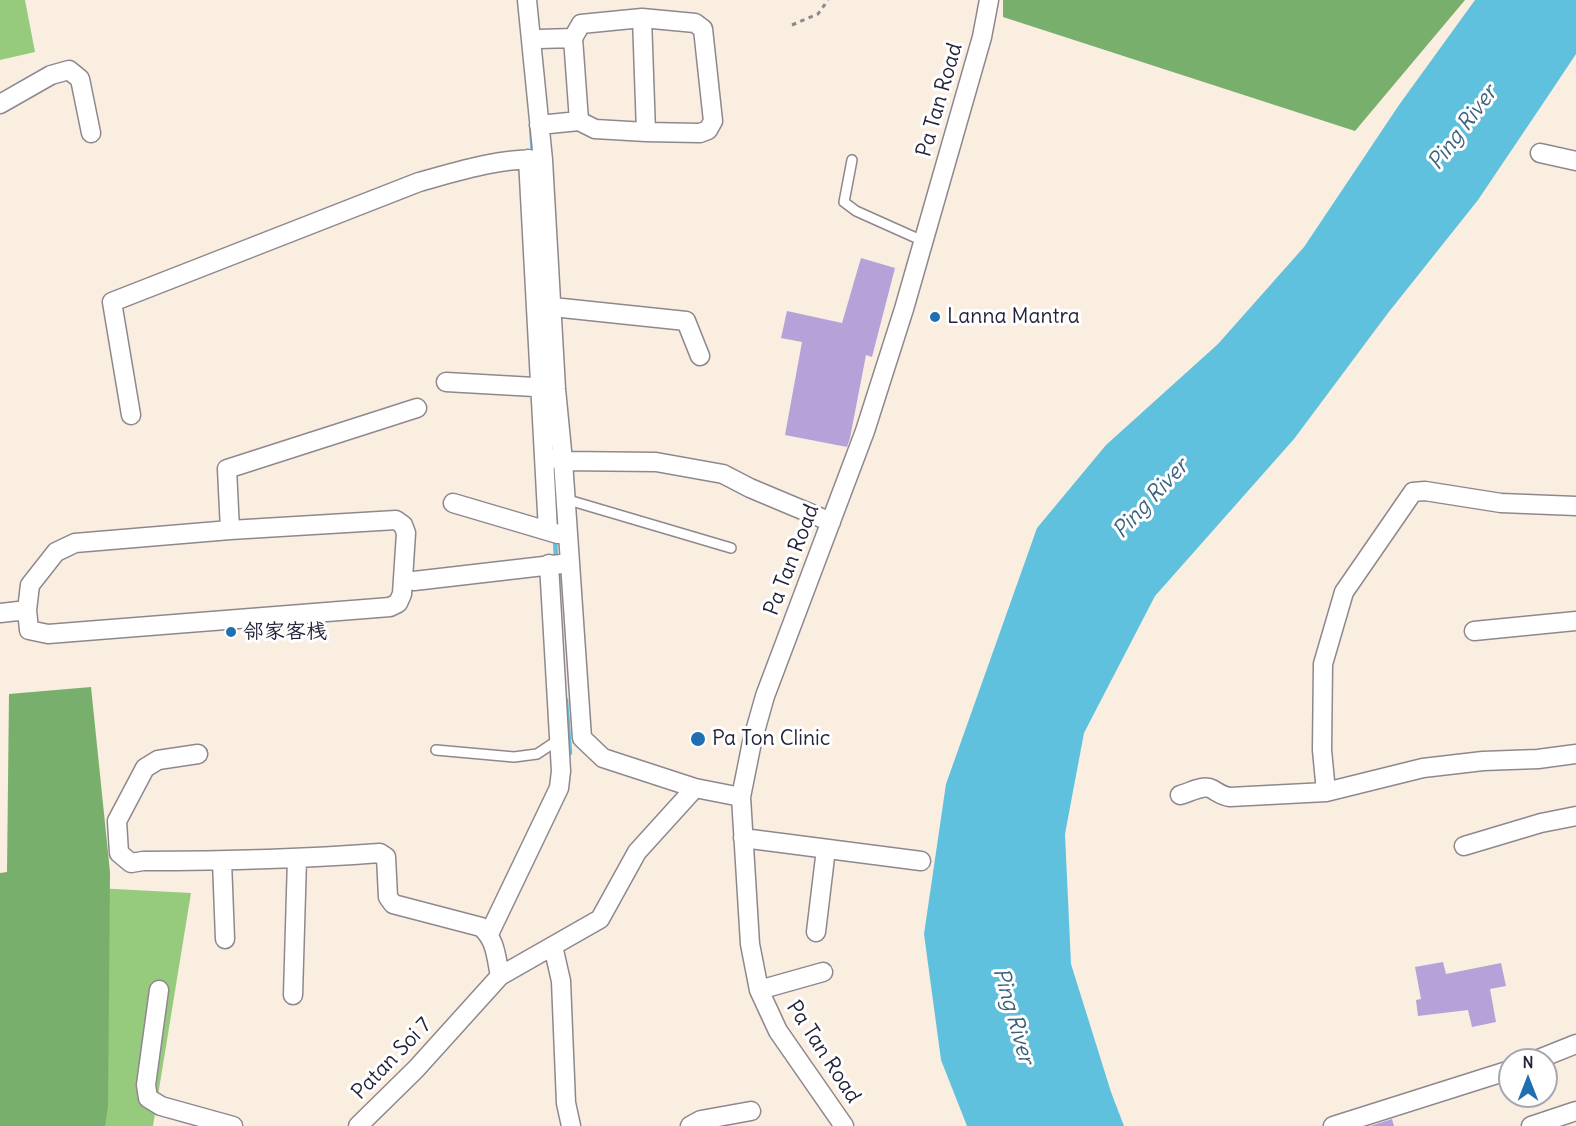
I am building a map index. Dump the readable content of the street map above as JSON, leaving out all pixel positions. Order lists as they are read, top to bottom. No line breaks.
{"streets":{"street":["Pa Tan Road","Patan Soi 7"]},"water":["Ping River"],"places":["Lanna Mantra","邻家客栈","Pa Ton Clinic"],"north":"top"}
